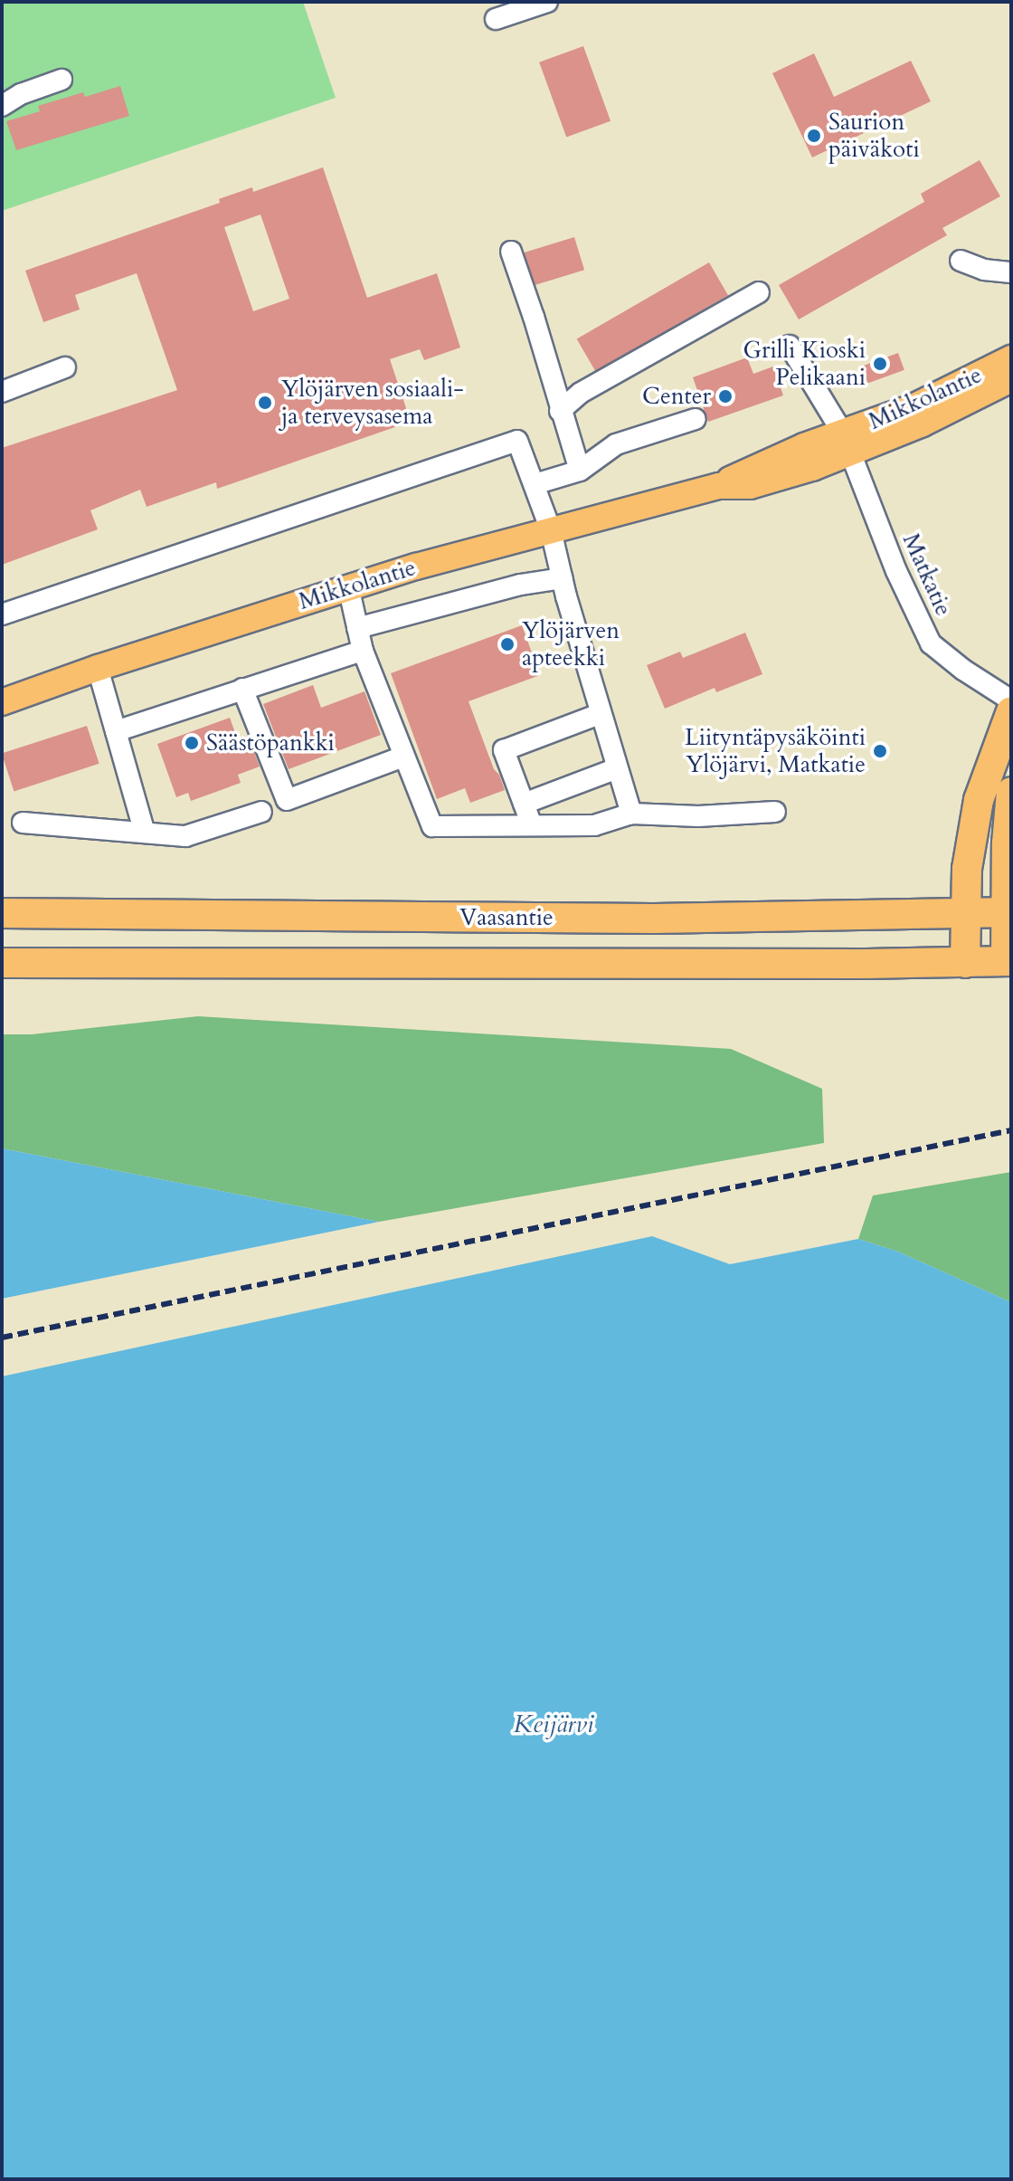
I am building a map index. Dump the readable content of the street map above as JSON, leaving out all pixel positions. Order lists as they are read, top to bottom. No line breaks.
{"streets":{"highway":["Vaasantie"],"main road":["Mikkolantie"],"street":["Matkatie"]},"crossings":[["Mikkolantie","Matkatie"]],"water":["Keijärvi"],"places":["Saurion päiväkoti","Grilli Kioski Pelikaani","Center","Ylöjärven sosiaali- ja terveysasema","Ylöjärven apteekki","Säästöpankki","Liityntäpysäköinti Ylöjärvi, Matkatie"]}
